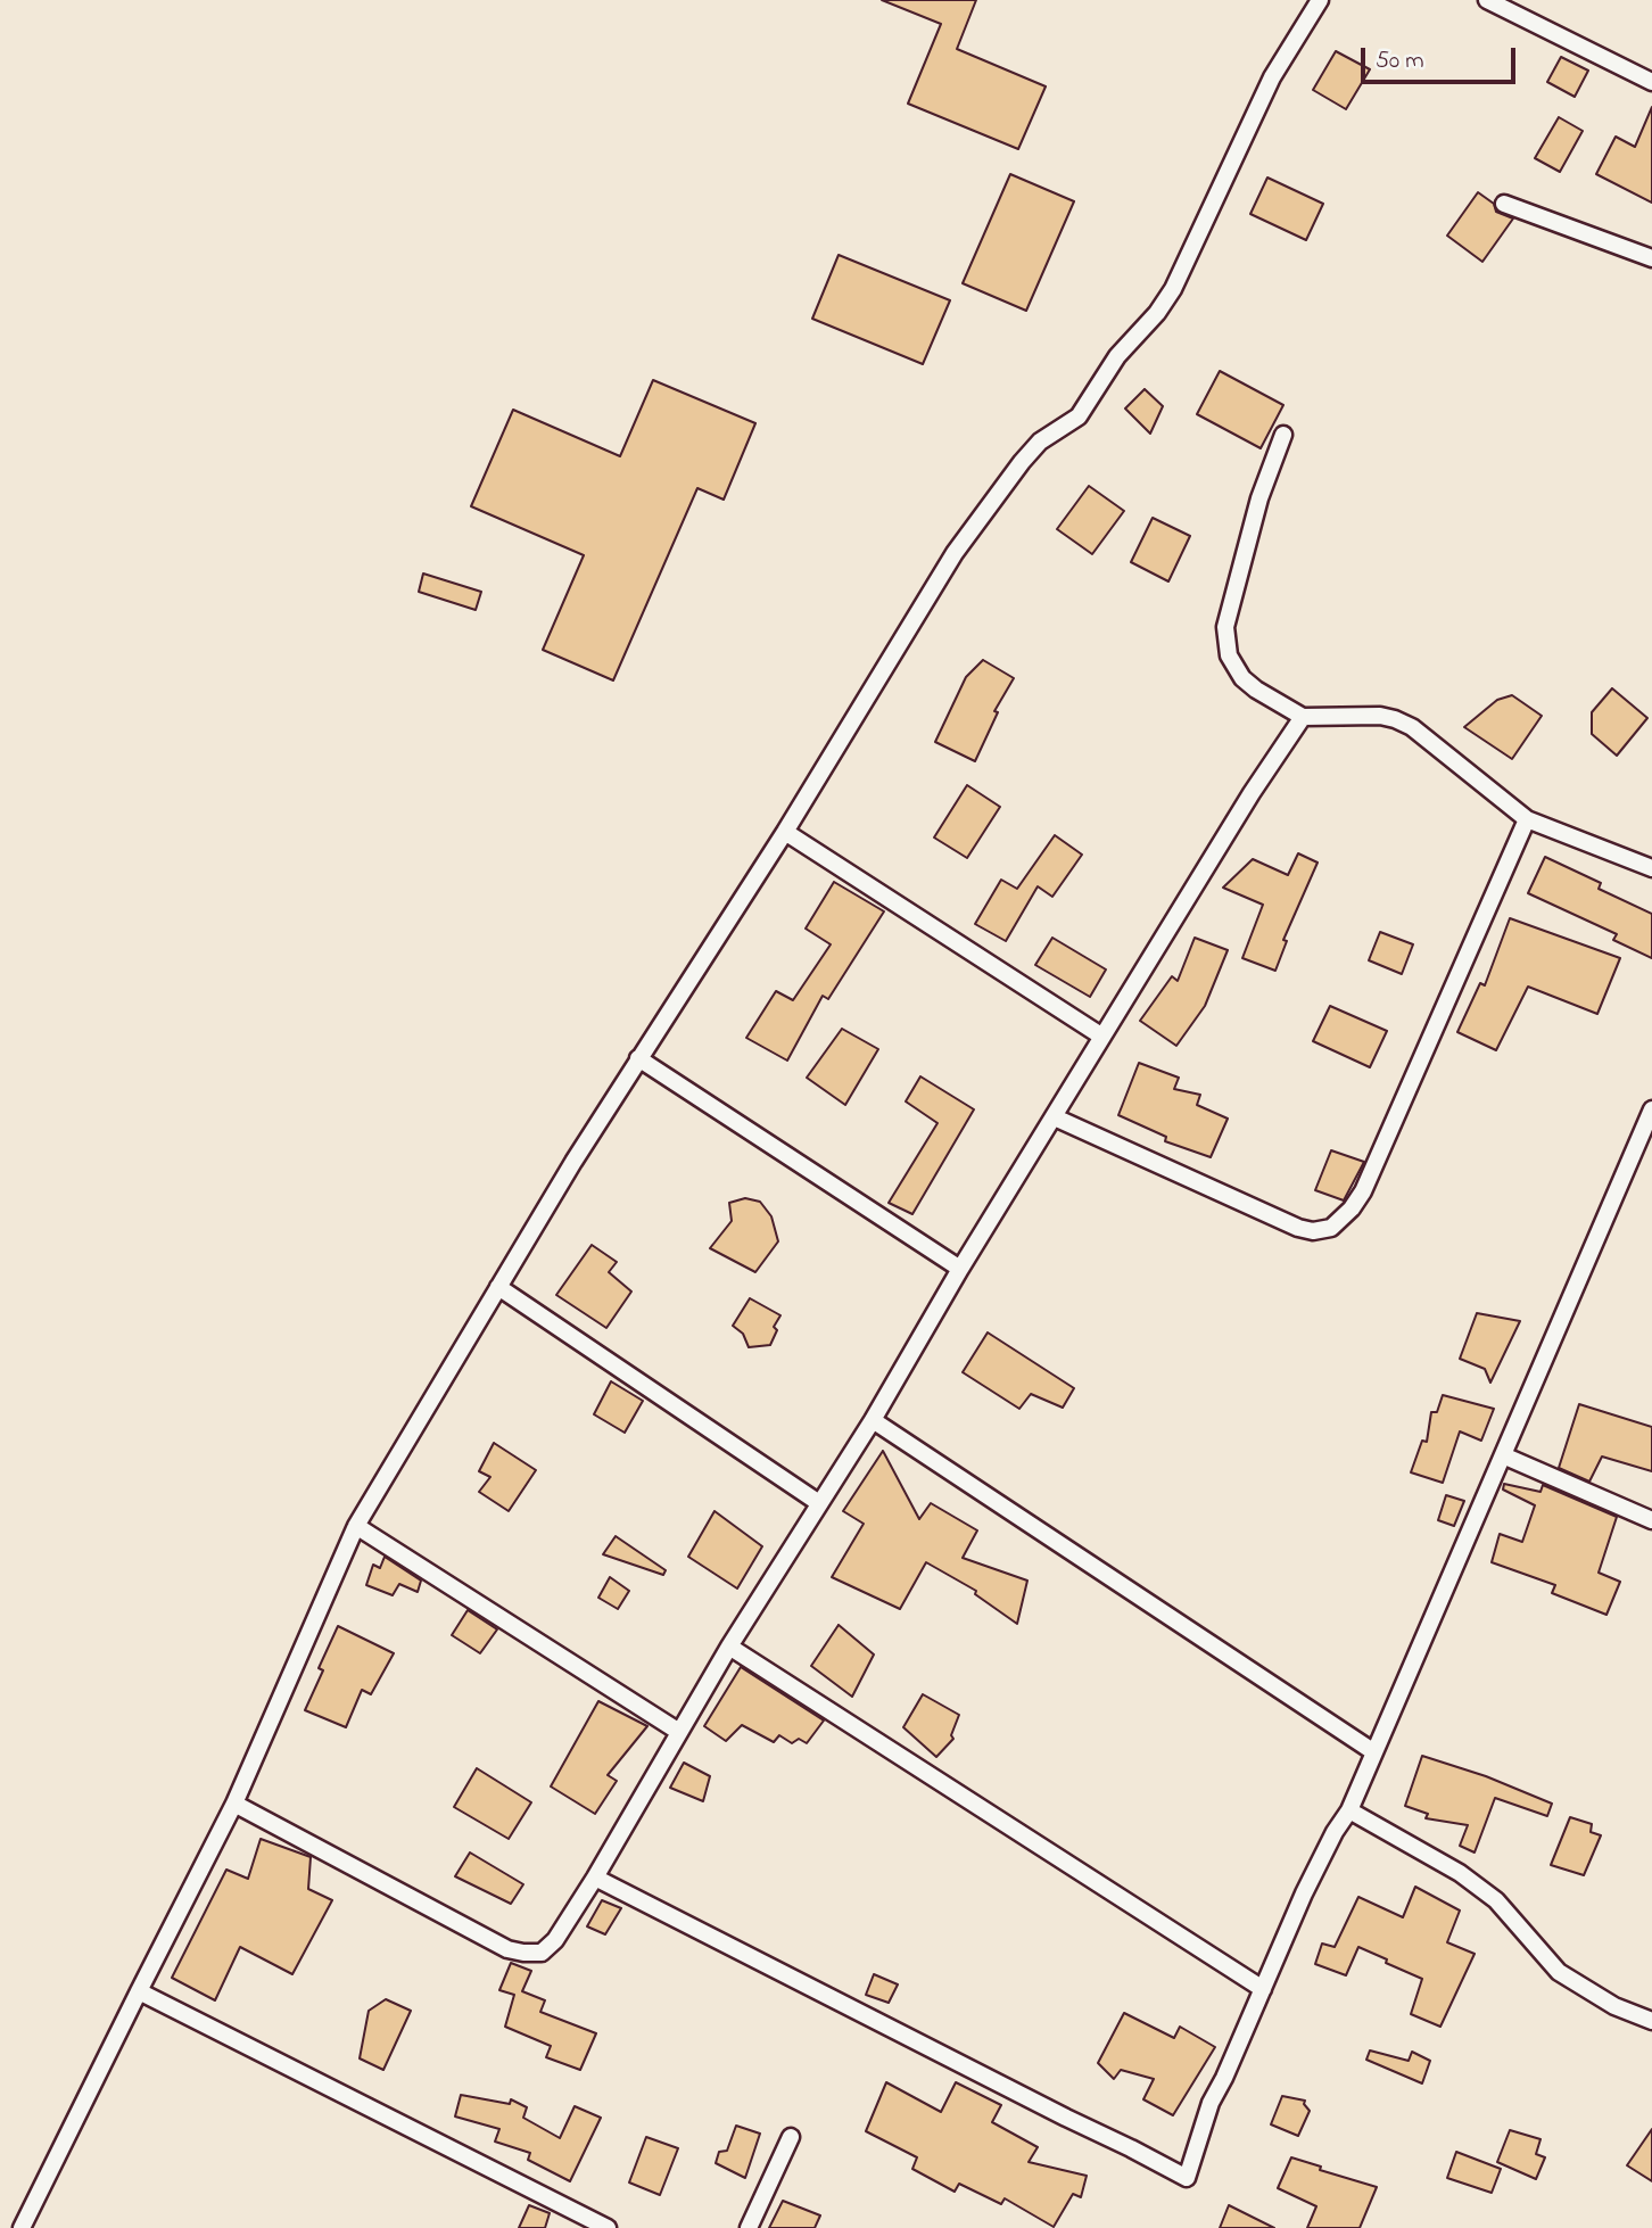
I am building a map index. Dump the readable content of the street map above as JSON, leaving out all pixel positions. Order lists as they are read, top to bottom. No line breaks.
{"scale_bar":"50 m"}
